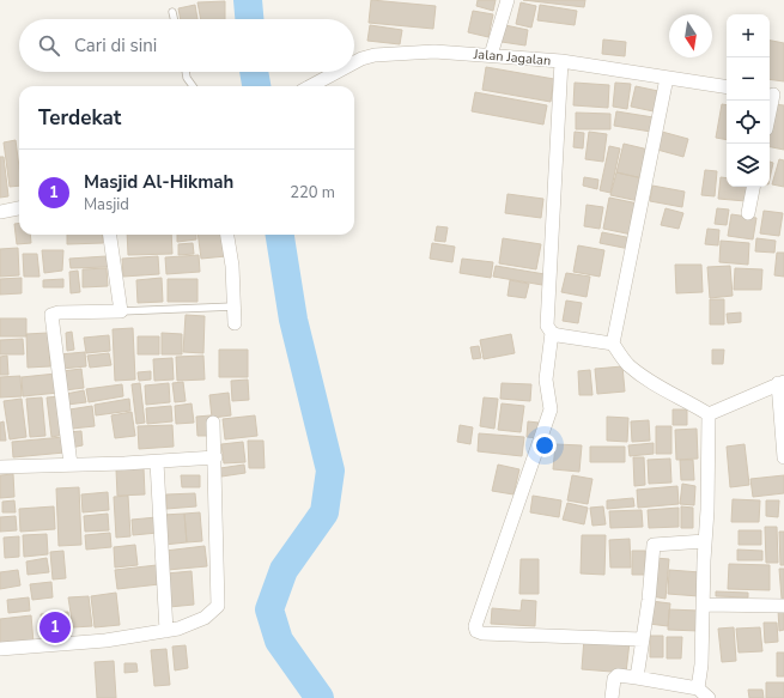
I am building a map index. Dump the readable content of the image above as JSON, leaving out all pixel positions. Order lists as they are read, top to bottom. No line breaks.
{"streets":{"street":["Jalan Jagalan"]},"north":"bottom","page":{"map_buttons":["+","−"],"search":"Cari di sini","heading":"Terdekat","list":[{"mark":"1","name":"Masjid Al-Hikmah","note":"Masjid","value":"220 m"}],"pins":"1"}}
